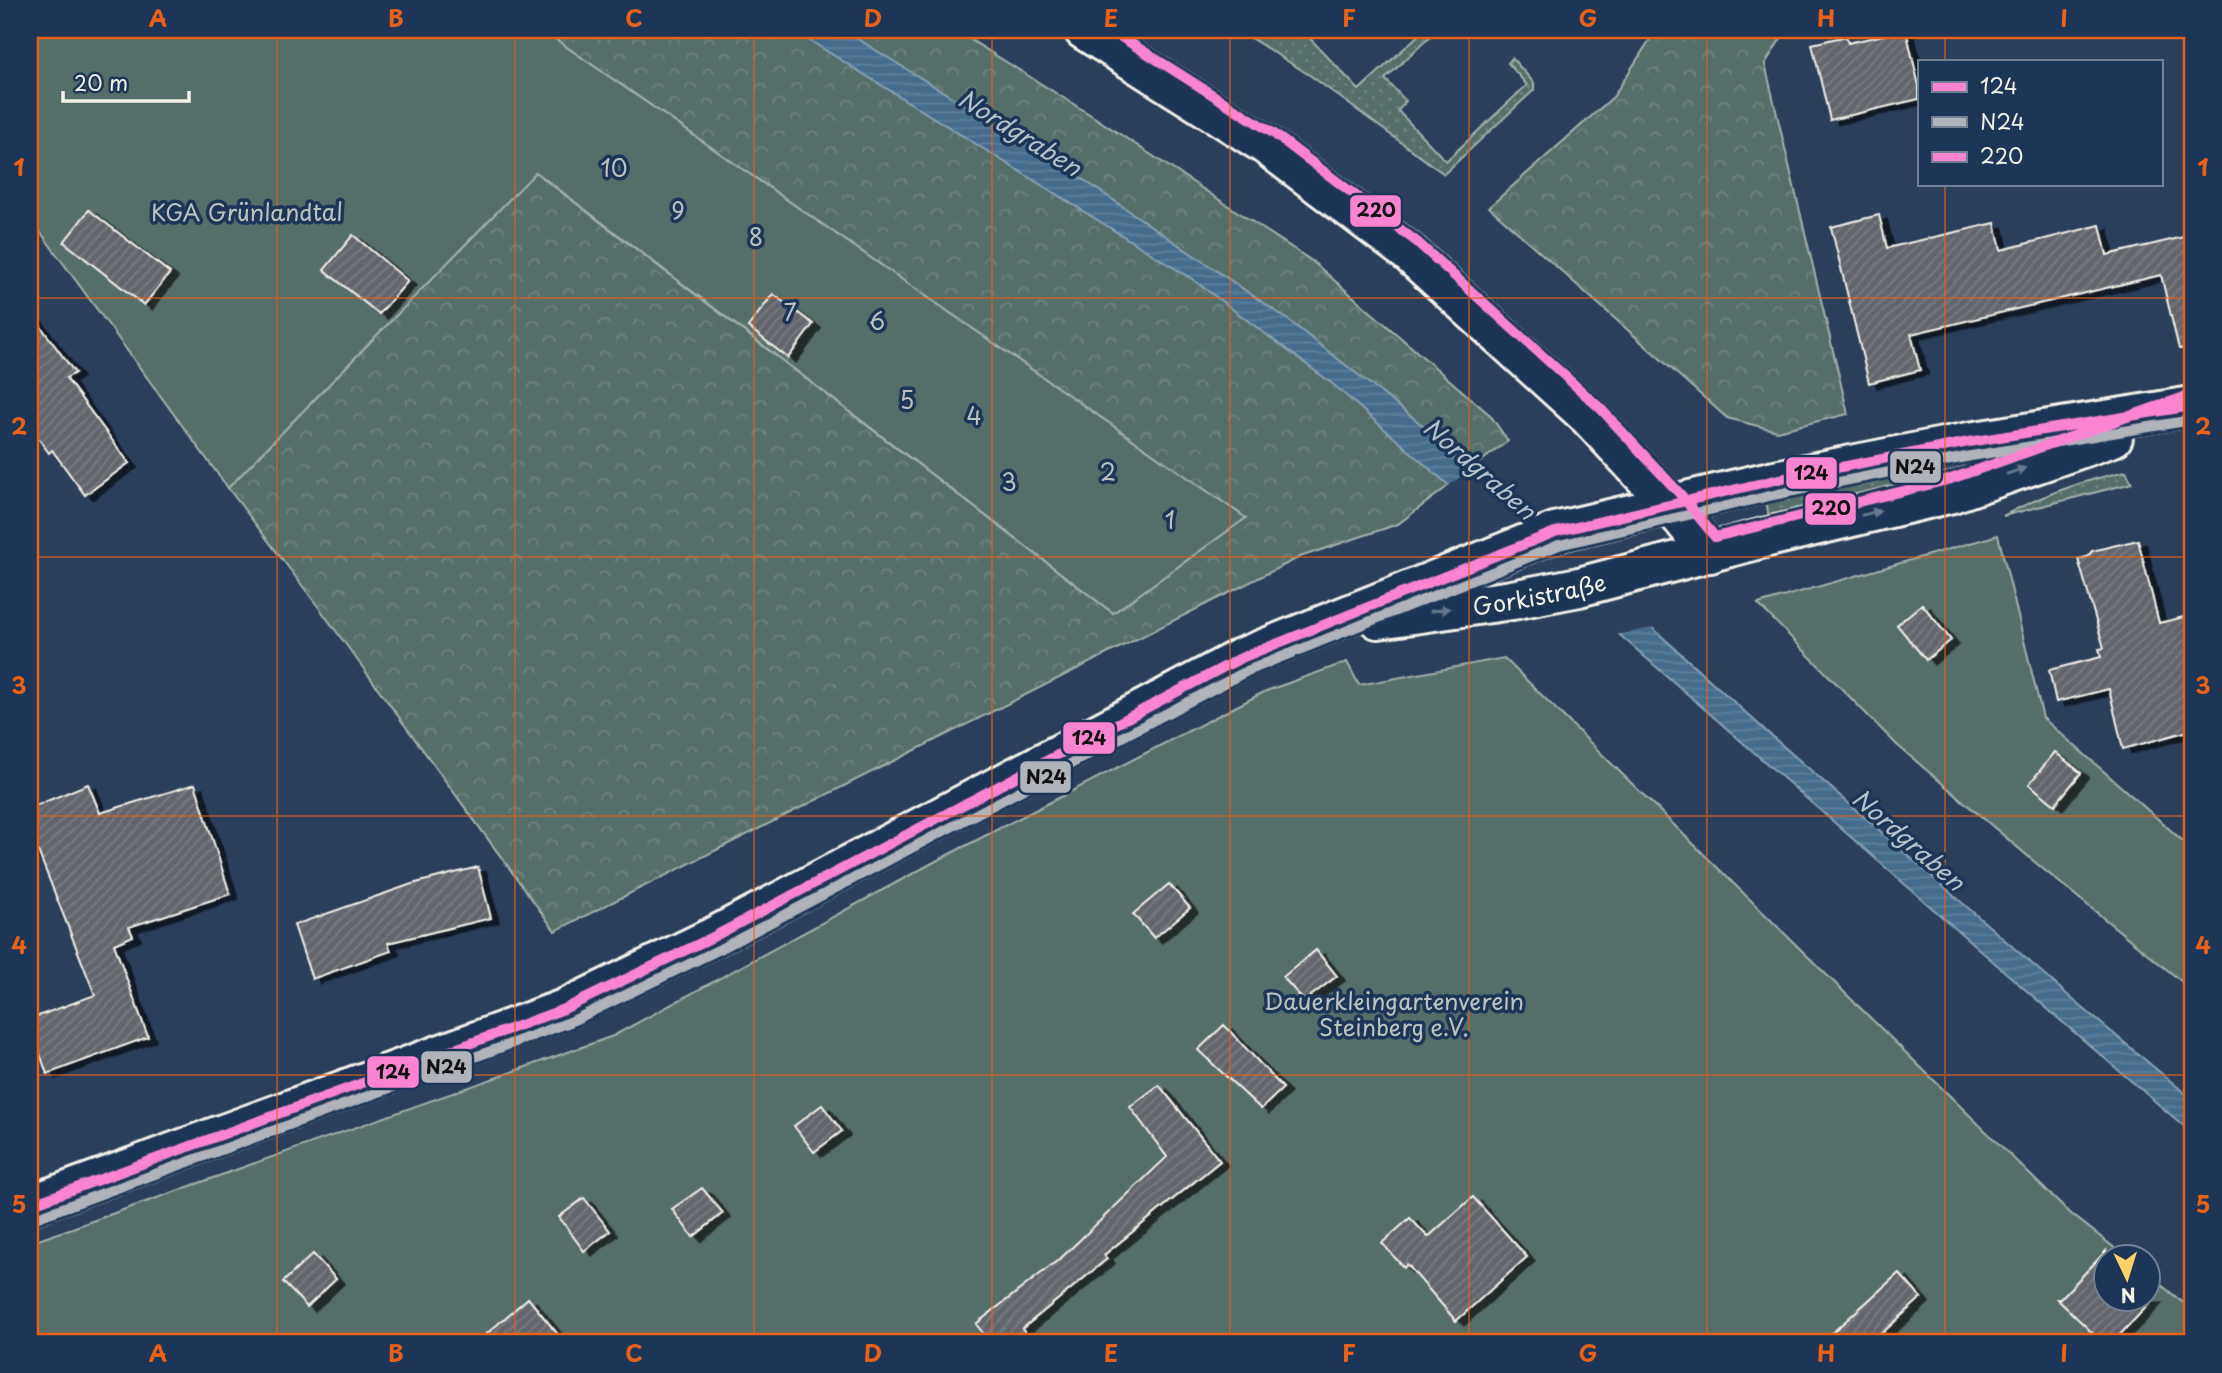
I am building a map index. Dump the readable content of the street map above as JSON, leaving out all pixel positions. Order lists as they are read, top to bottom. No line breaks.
{"streets":{"main road":["Gorkistraße"]},"water":["Nordgraben"],"parks":["10","9","KGA Grünlandtal","8","7","6","5","4","2","3","1","Dauerkleingartenverein Steinberg e.V."],"lines":["transit line 220","transit line 124","transit line N24"],"legend":["124","N24","220"],"scale_bar":"20 m","north":"bottom","grid":{"columns":["A","B","C","D","E","F","G","H","I"],"rows":["1","2","3","4","5"]}}
